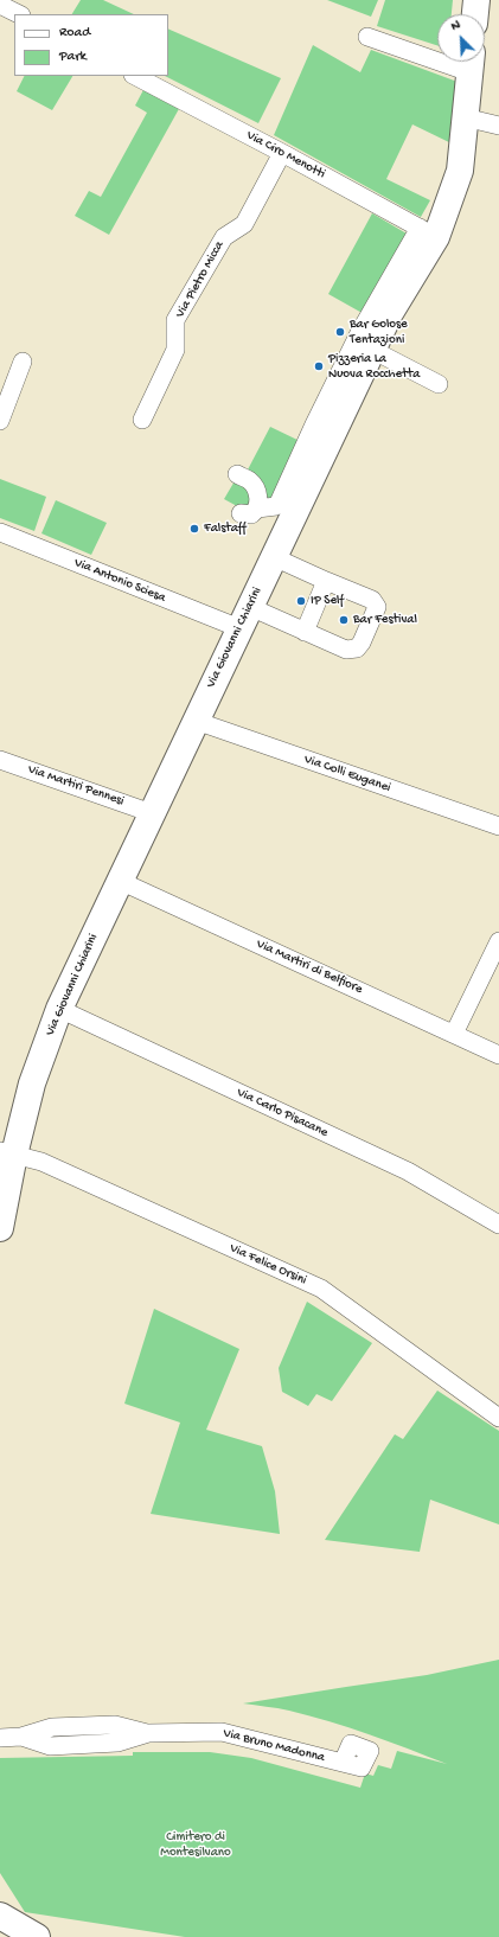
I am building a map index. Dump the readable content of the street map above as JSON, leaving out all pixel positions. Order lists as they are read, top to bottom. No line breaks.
{"streets":{"main road":["Via Giovanni Chiarini"],"street":["Via Ciro Menotti","Via Pietro Micca","Via Antonio Sciesa","Via Colli Euganei","Via Martiri Pennesi","Via Martiri di Belfiore","Via Carlo Pisacane","Via Felice Orsini","Via Bruno Madonna"]},"crossings":[["Via Ciro Menotti","Via Pietro Micca"],["Via Ciro Menotti","Via Giovanni Chiarini"],["Via Antonio Sciesa","Via Giovanni Chiarini"],["Via Giovanni Chiarini","Via Colli Euganei"],["Via Giovanni Chiarini","Via Martiri Pennesi"],["Via Giovanni Chiarini","Via Martiri di Belfiore"],["Via Giovanni Chiarini","Via Carlo Pisacane"],["Via Giovanni Chiarini","Via Felice Orsini"]],"parks":["Cimitero di Montesilvano"],"places":["Bar Golose Tentazioni","Pizzeria La Nuova Rocchetta","Falstaff","IP Self","Bar Festival"],"legend":["Road","Park"],"north":"top left"}
